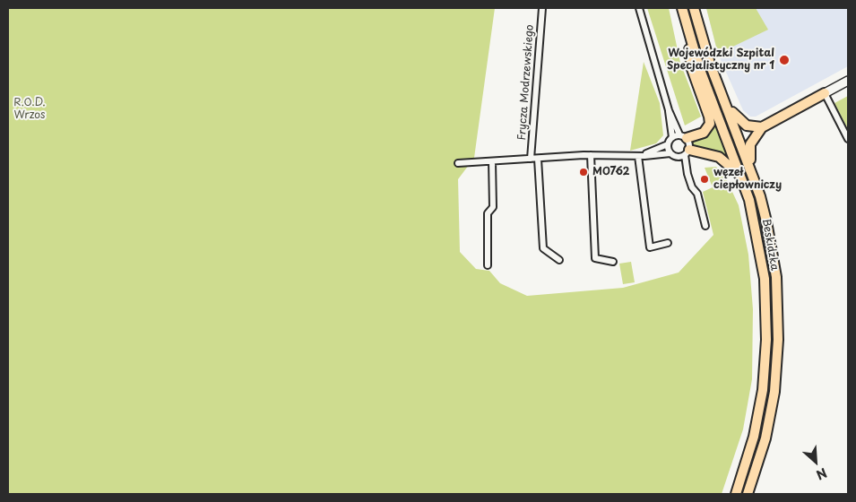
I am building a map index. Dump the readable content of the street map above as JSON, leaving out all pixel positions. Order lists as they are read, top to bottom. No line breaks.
{"streets":{"main road":["Beskidzka"],"street":["Frycza Modrzewskiego"]},"parks":["R.O.D. Wrzos"],"places":["Wojewódzki Szpital Specjalistyczny nr 1","M0762","węzeł ciepłowniczy"],"north":"bottom right"}
